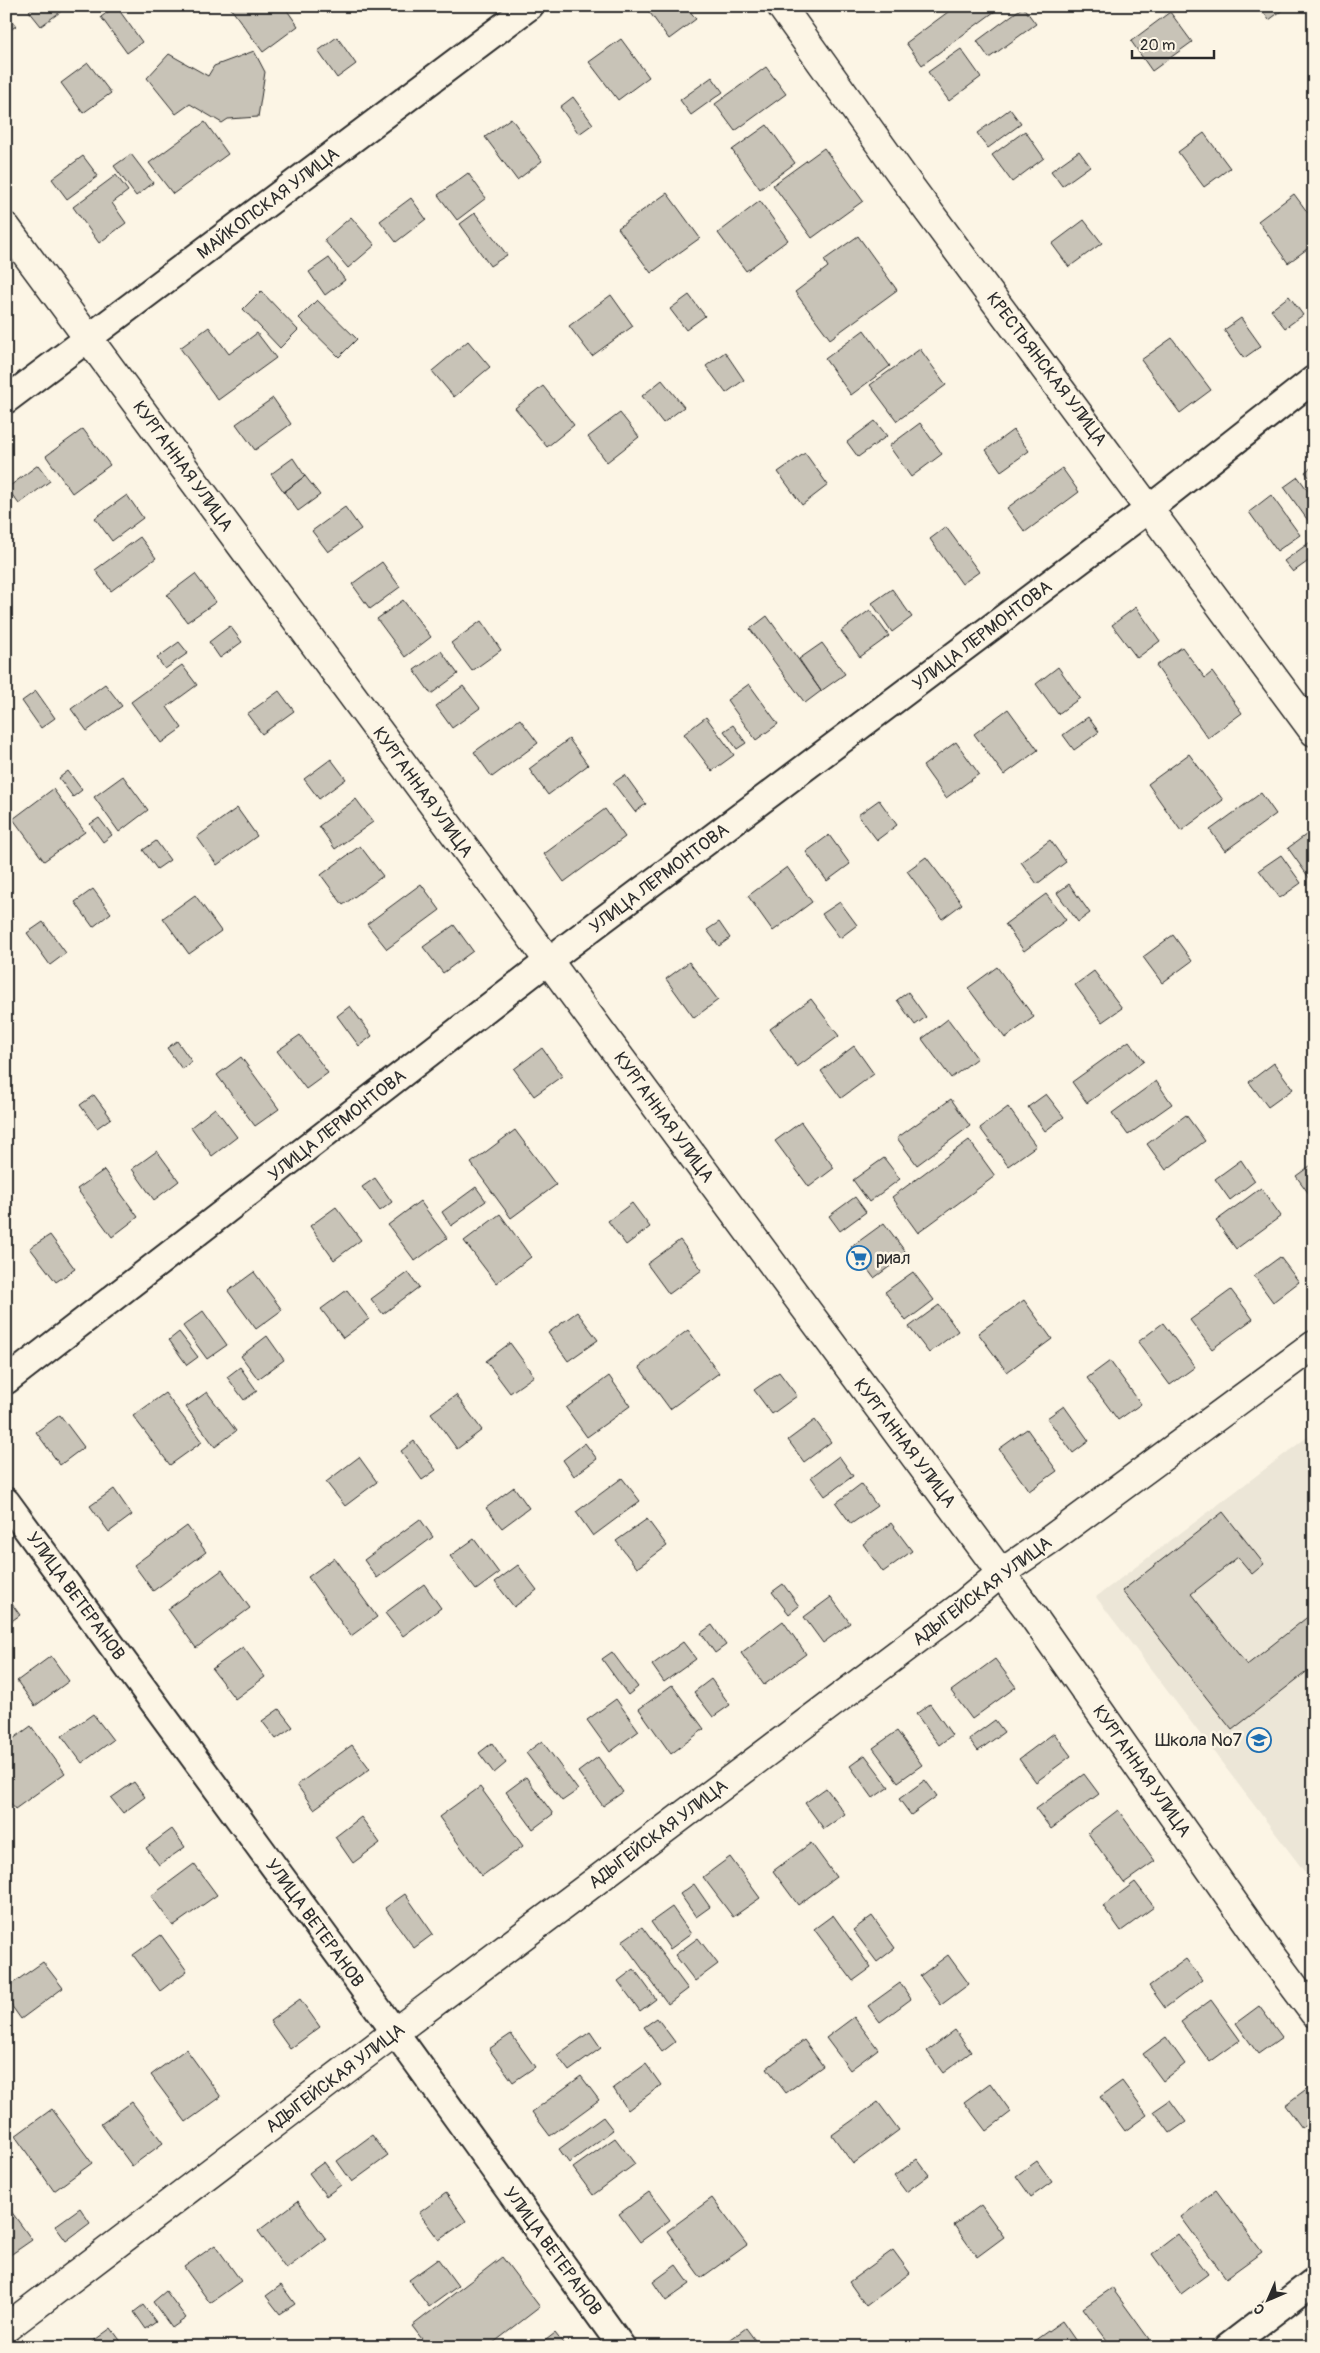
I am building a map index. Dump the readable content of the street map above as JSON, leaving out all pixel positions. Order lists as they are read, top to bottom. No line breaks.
{"streets":{"street":["МАЙКОПСКАЯ УЛИЦА","КРЕСТЬЯНСКАЯ УЛИЦА","КУРГАННАЯ УЛИЦА","УЛИЦА ЛЕРМОНТОВА","АДЫГЕЙСКАЯ УЛИЦА","УЛИЦА ВЕТЕРАНОВ"]},"crossings":[["МАЙКОПСКАЯ УЛИЦА","КУРГАННАЯ УЛИЦА"],["КРЕСТЬЯНСКАЯ УЛИЦА","УЛИЦА ЛЕРМОНТОВА"],["КУРГАННАЯ УЛИЦА","УЛИЦА ЛЕРМОНТОВА"],["КУРГАННАЯ УЛИЦА","АДЫГЕЙСКАЯ УЛИЦА"],["АДЫГЕЙСКАЯ УЛИЦА","УЛИЦА ВЕТЕРАНОВ"]],"places":{"supermarket":["риал"],"school or university":["Школа №7"]},"scale_bar":"20 m","north":"bottom left"}
